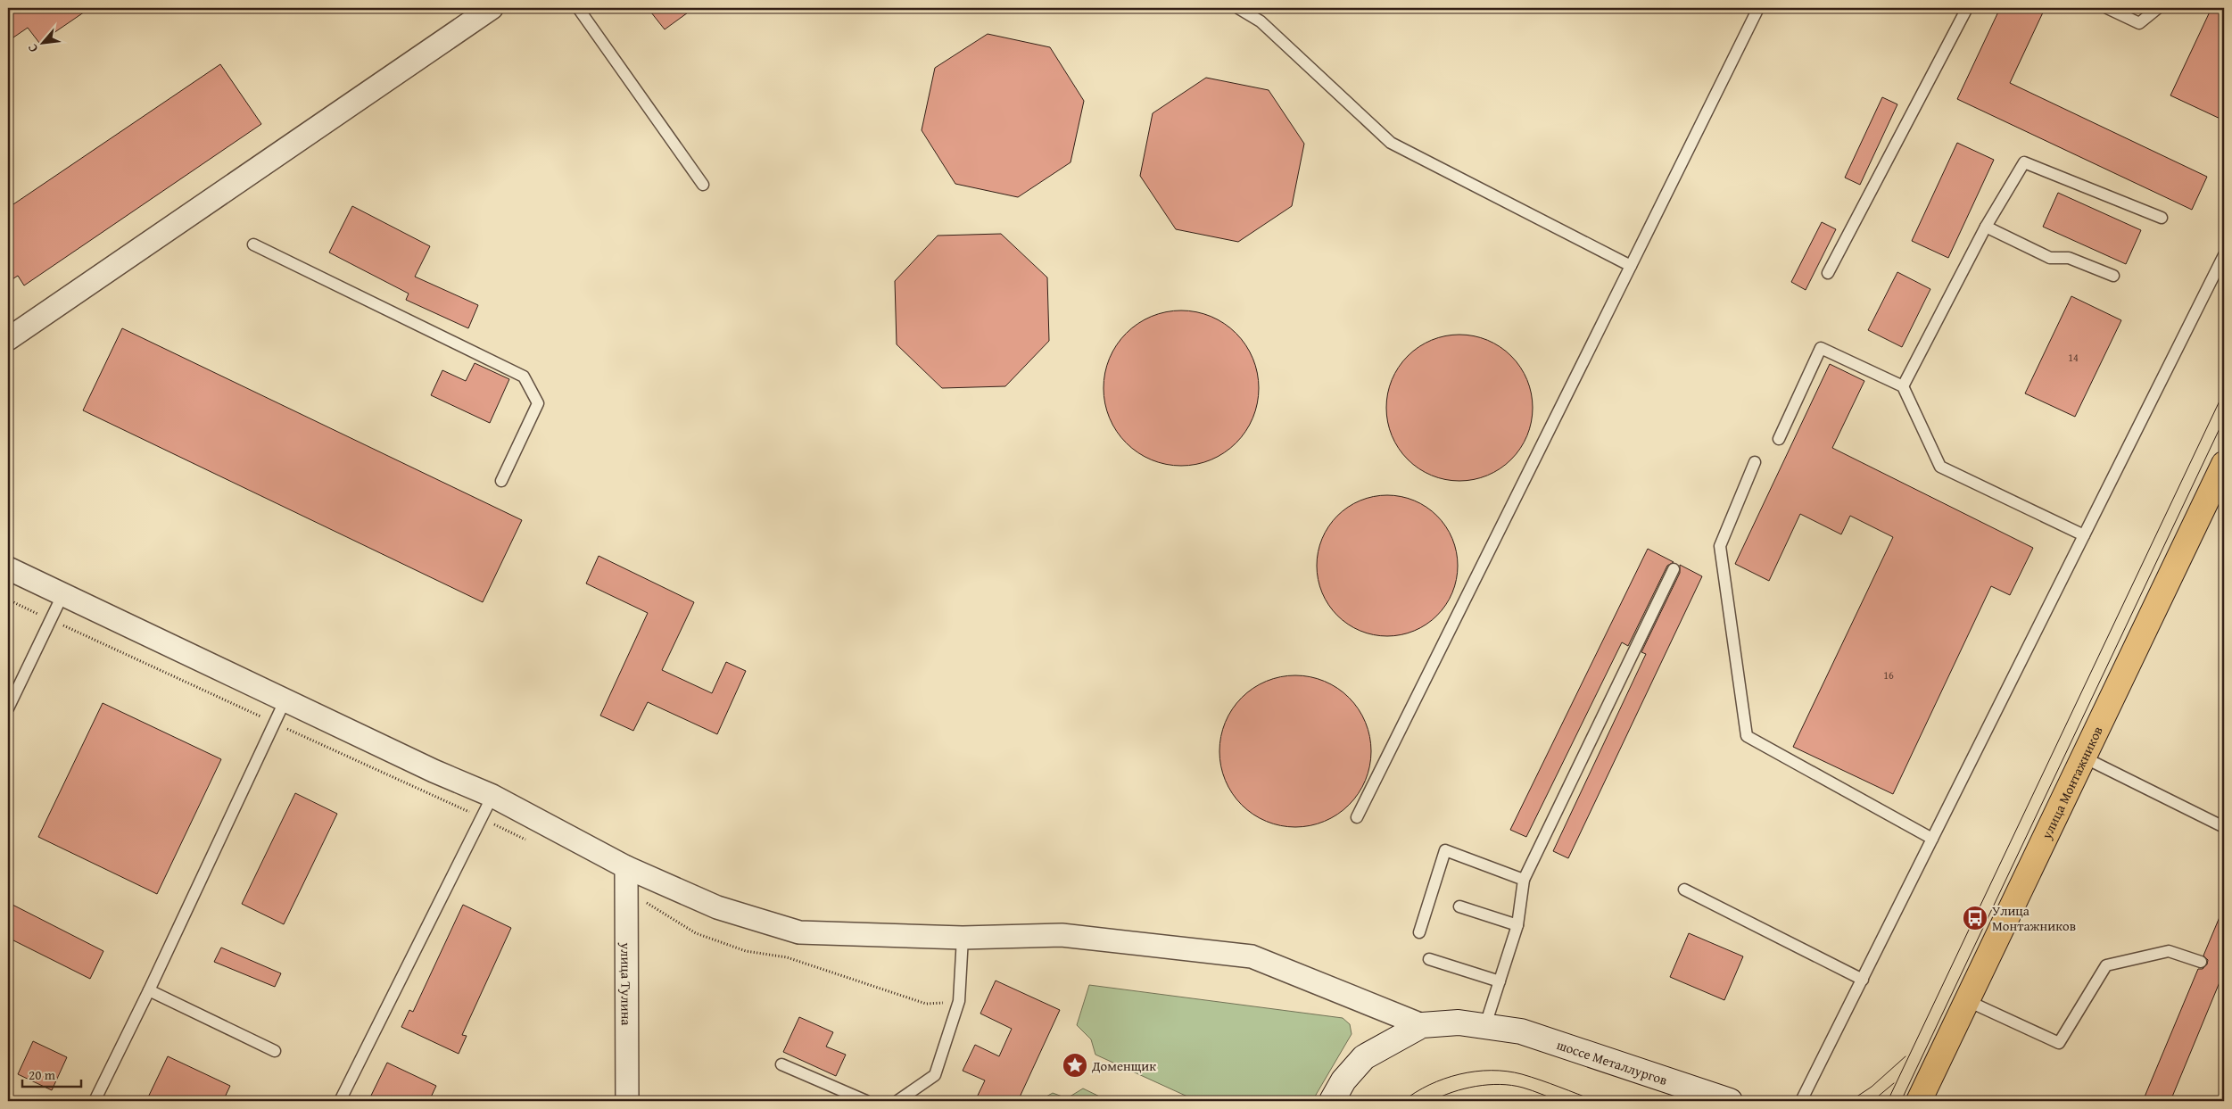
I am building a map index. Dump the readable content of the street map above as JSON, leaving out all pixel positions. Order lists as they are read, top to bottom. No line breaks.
{"streets":{"main road":["улица Монтажников","шоссе Металлургов"],"street":["улица Тулина"]},"places":{"bus stop":["Улица Монтажников"],"place":["Доменщик"]},"house_numbers":["14","16"],"scale_bar":"20 m","north":"bottom left"}
